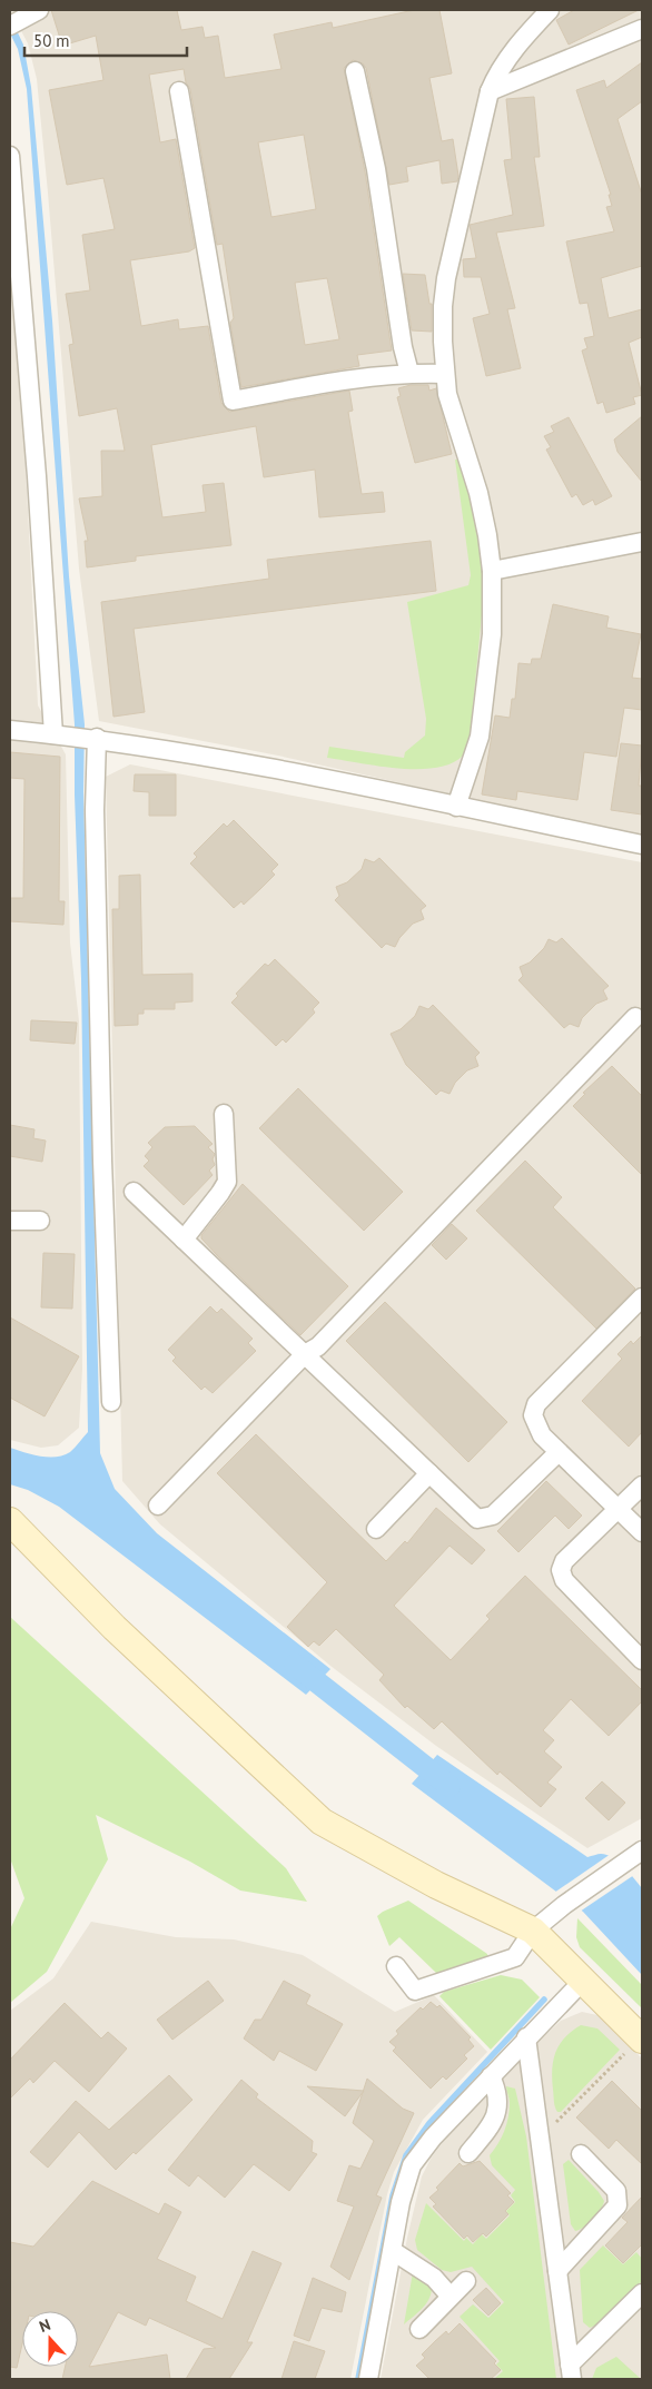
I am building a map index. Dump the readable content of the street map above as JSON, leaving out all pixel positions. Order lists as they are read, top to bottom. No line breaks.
{"scale_bar":"50 m","north":"top"}
